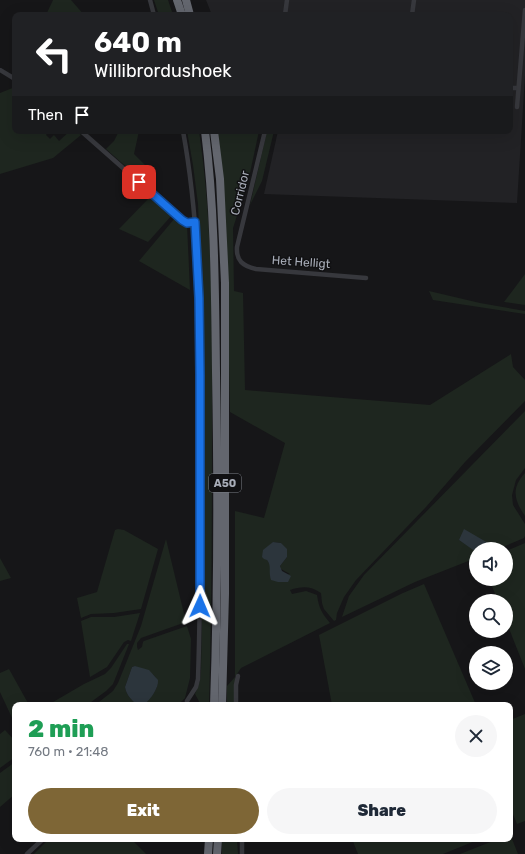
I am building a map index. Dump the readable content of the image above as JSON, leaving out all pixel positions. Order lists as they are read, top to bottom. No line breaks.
{"streets":{"highway":["A50"],"street":["Corridor","Het Helligt"]},"crossings":[["Corridor","Het Helligt"]],"page":{"turn":["640 m","Willibrordushoek"],"then":"Then","heading":["2 min","760 m · 21:48"],"buttons":["Exit","Share"]}}
